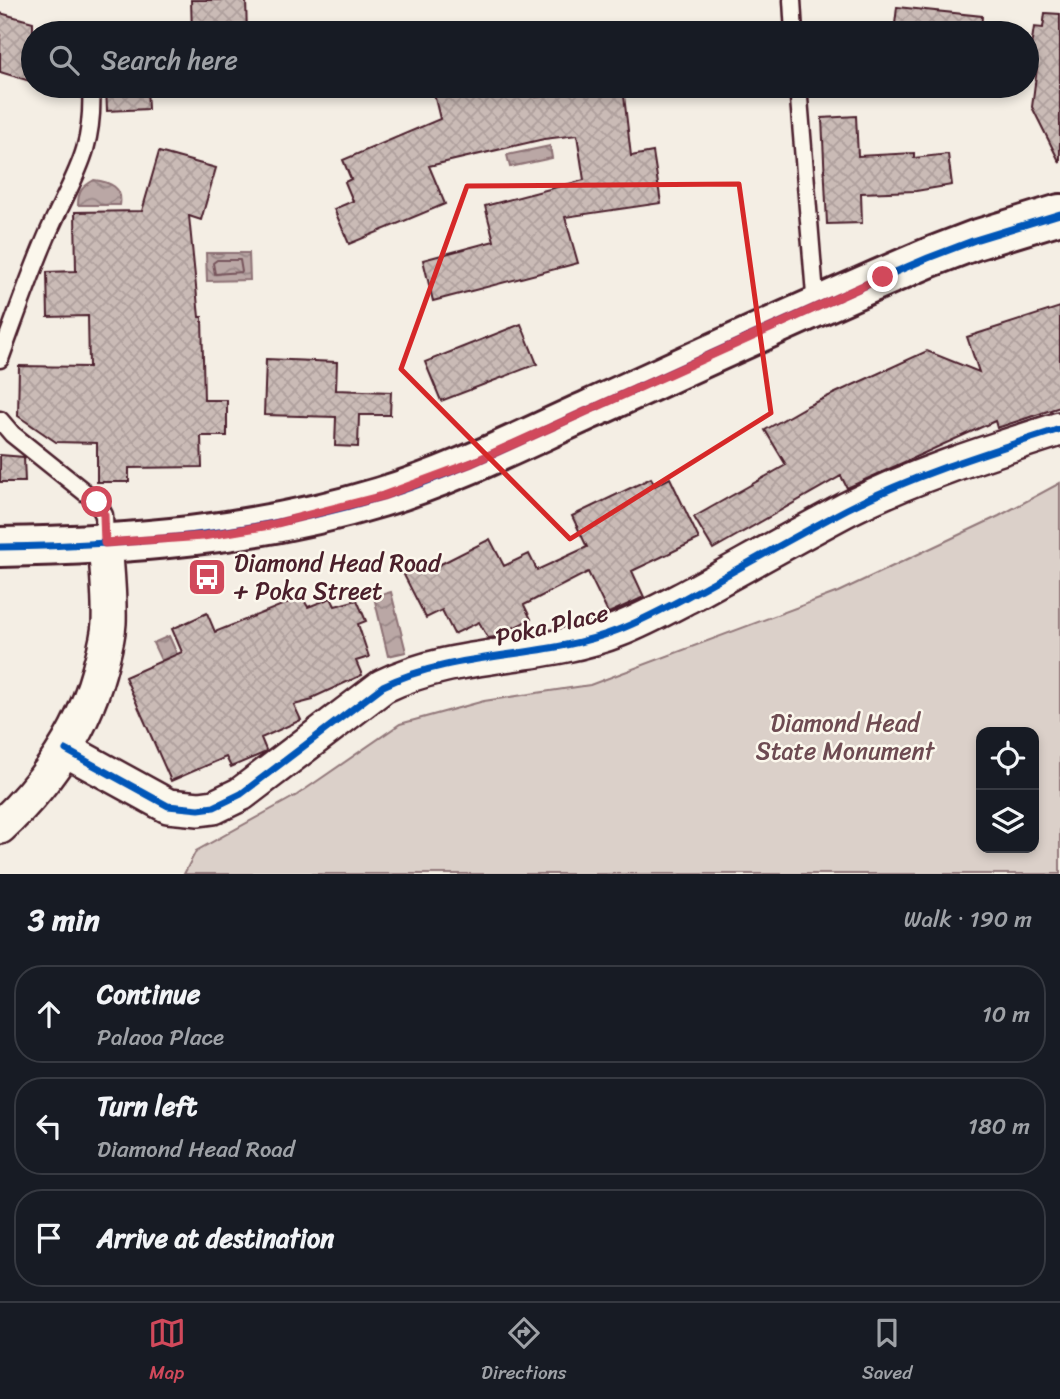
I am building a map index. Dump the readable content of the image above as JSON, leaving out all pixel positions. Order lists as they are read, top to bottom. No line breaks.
{"streets":{"street":["Poka Place"]},"parks":["Diamond Head State Monument"],"places":{"bus stop":["Diamond Head Road + Poka Street"]},"page":{"search":"Search here","heading":["3 min","Walk · 190 m"],"list":[["Continue","Palaoa Place","10 m"],["Turn left","Diamond Head Road","180 m"],"Arrive at destination"],"nav":["Map","Directions","Saved"]}}
